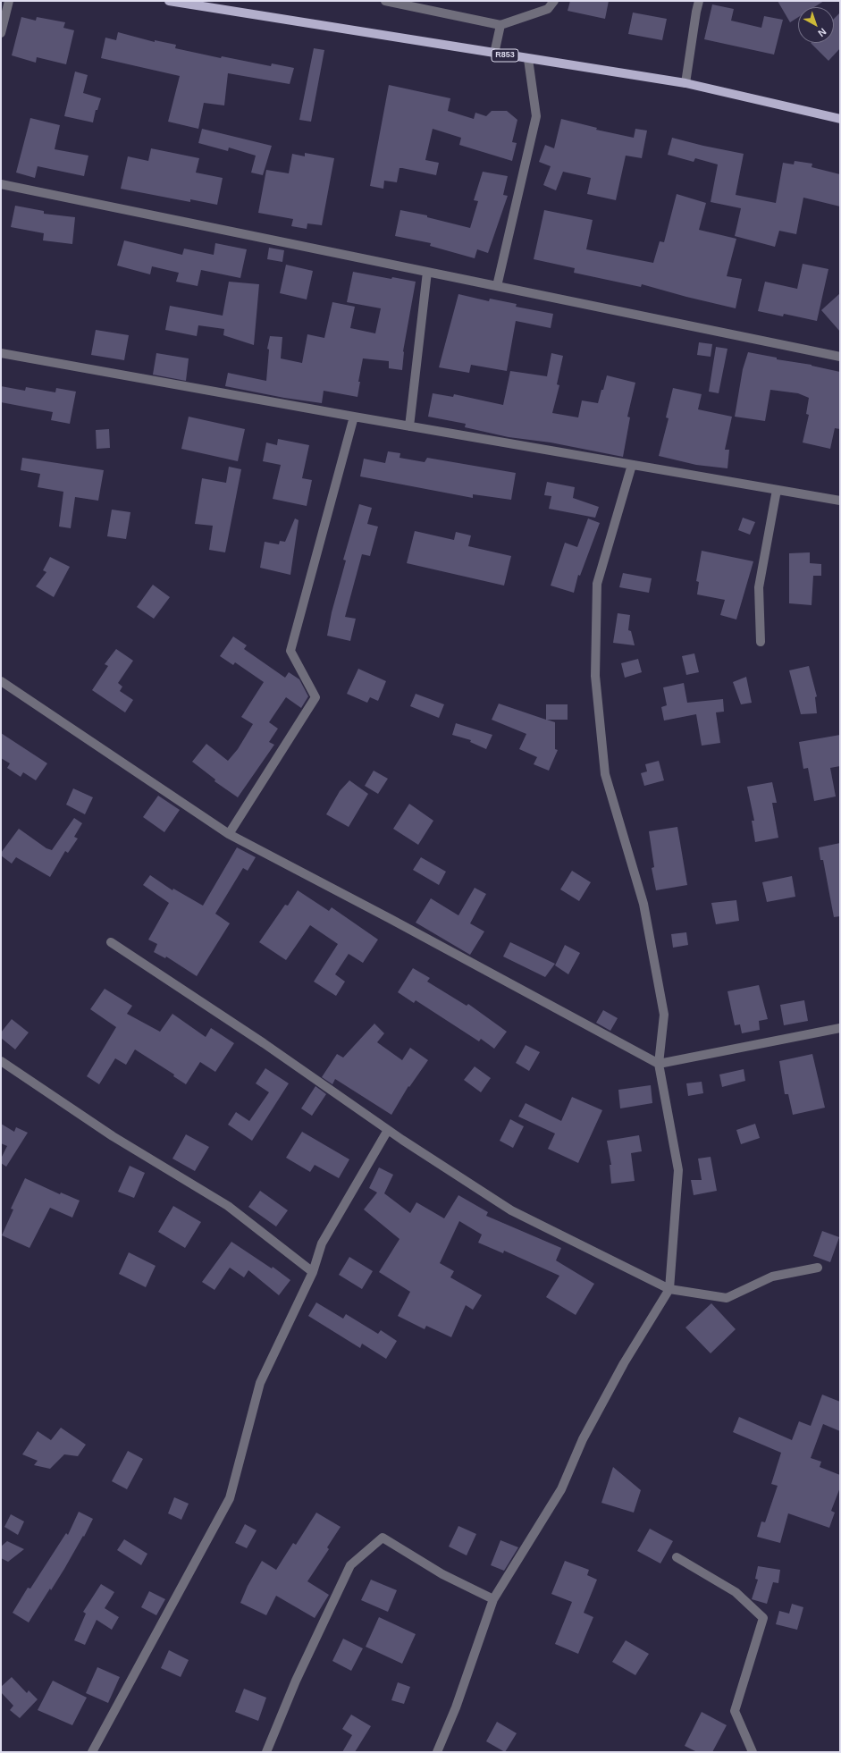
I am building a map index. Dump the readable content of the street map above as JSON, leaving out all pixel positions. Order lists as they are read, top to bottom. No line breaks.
{"streets":{"main road":["R853"]},"north":"bottom right"}
